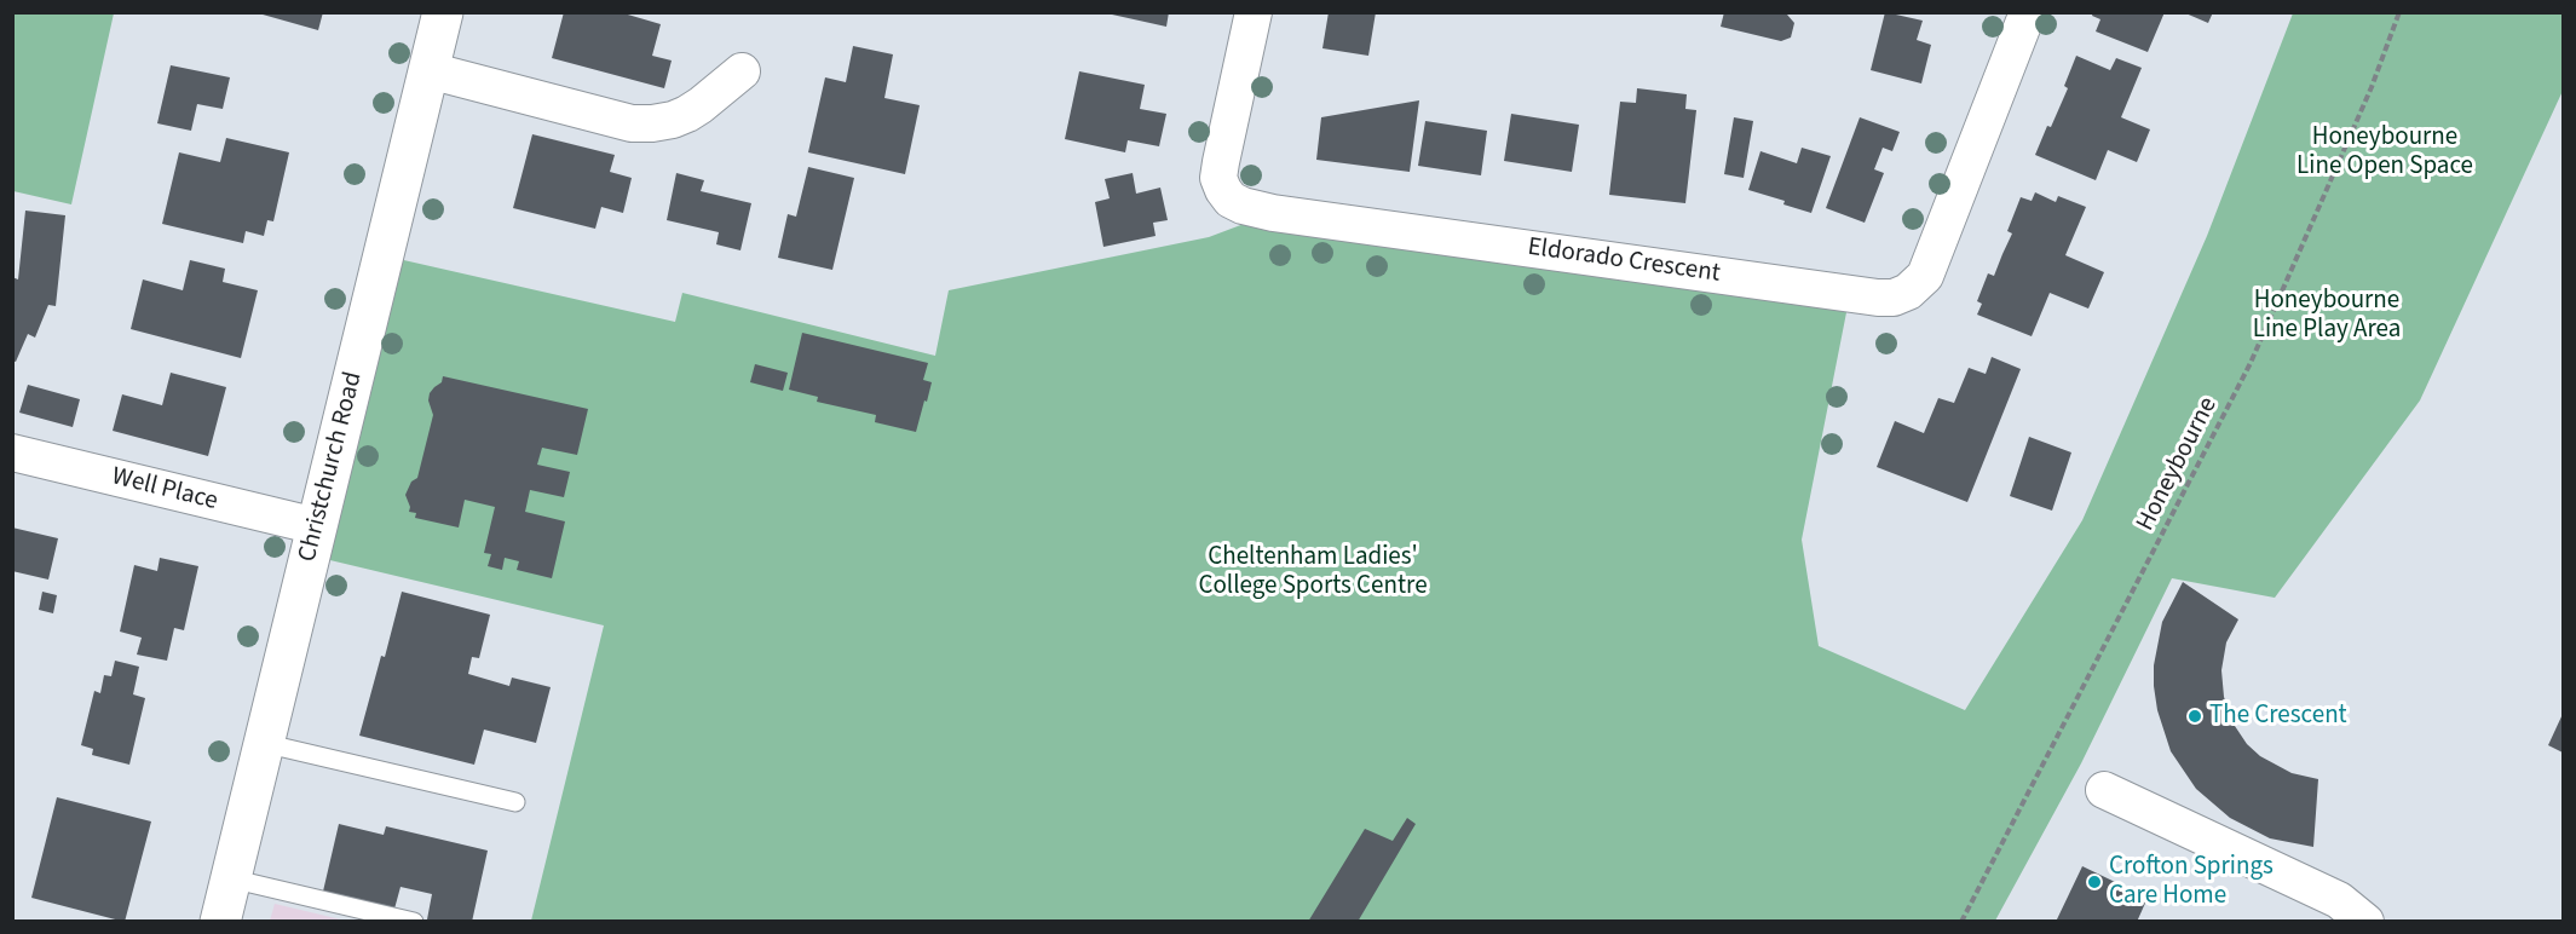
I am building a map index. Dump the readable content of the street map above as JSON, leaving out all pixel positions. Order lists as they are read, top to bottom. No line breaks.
{"streets":{"street":["Eldorado Crescent","Christchurch Road","Well Place"],"path":["Honeybourne"]},"crossings":[["Christchurch Road","Well Place"]],"parks":["Honeybourne Line Open Space","Honeybourne Line Play Area","Cheltenham Ladies' College Sports Centre"],"places":["The Crescent","Crofton Springs Care Home"]}
